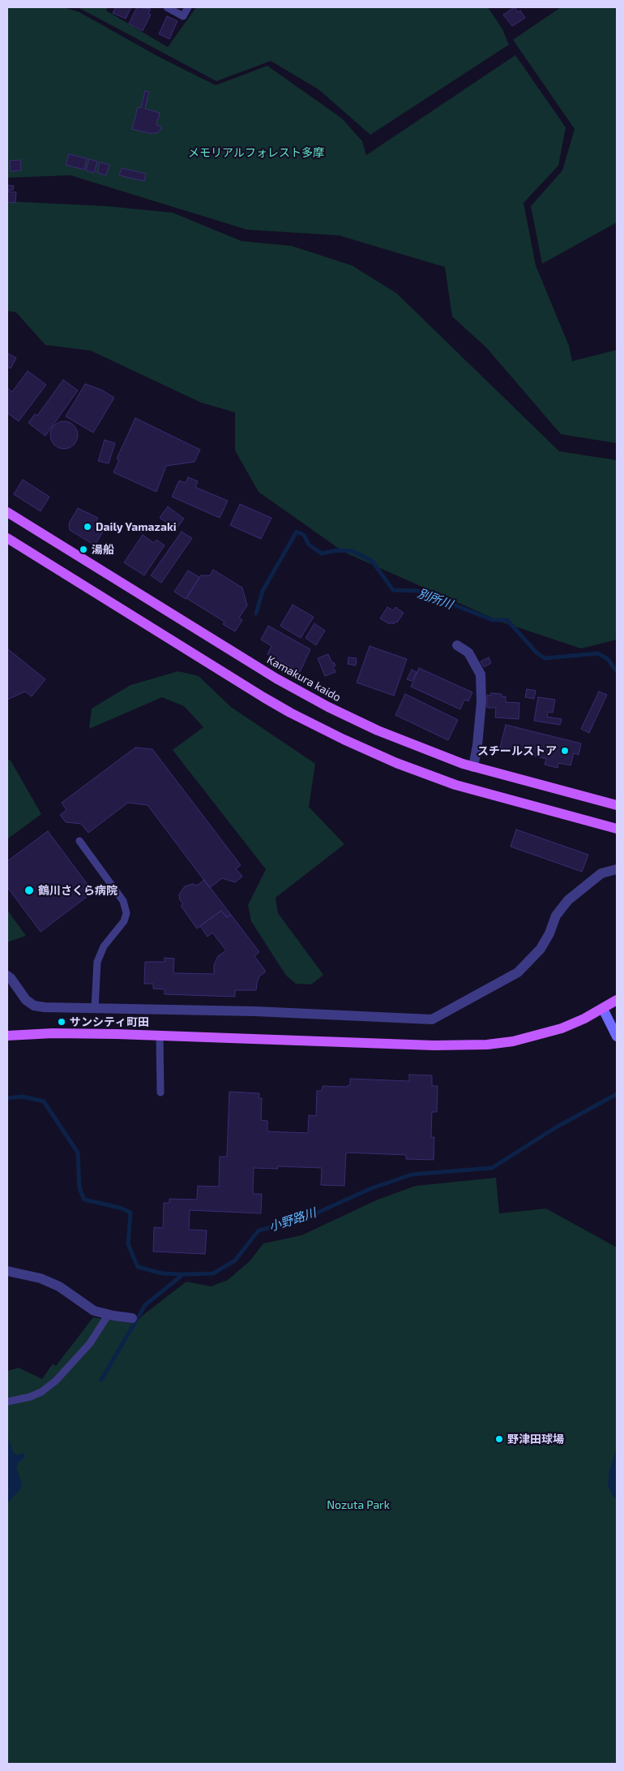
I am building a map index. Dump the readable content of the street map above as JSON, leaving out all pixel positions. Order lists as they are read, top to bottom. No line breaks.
{"streets":{"main road":["Kamakura kaido"]},"water":["別所川","小野路川"],"parks":["メモリアルフォレスト多摩","Nozuta Park"],"places":["Daily Yamazaki","湯船","スチールストア","鶴川さくら病院","サンシティ町田","野津田球場"]}
